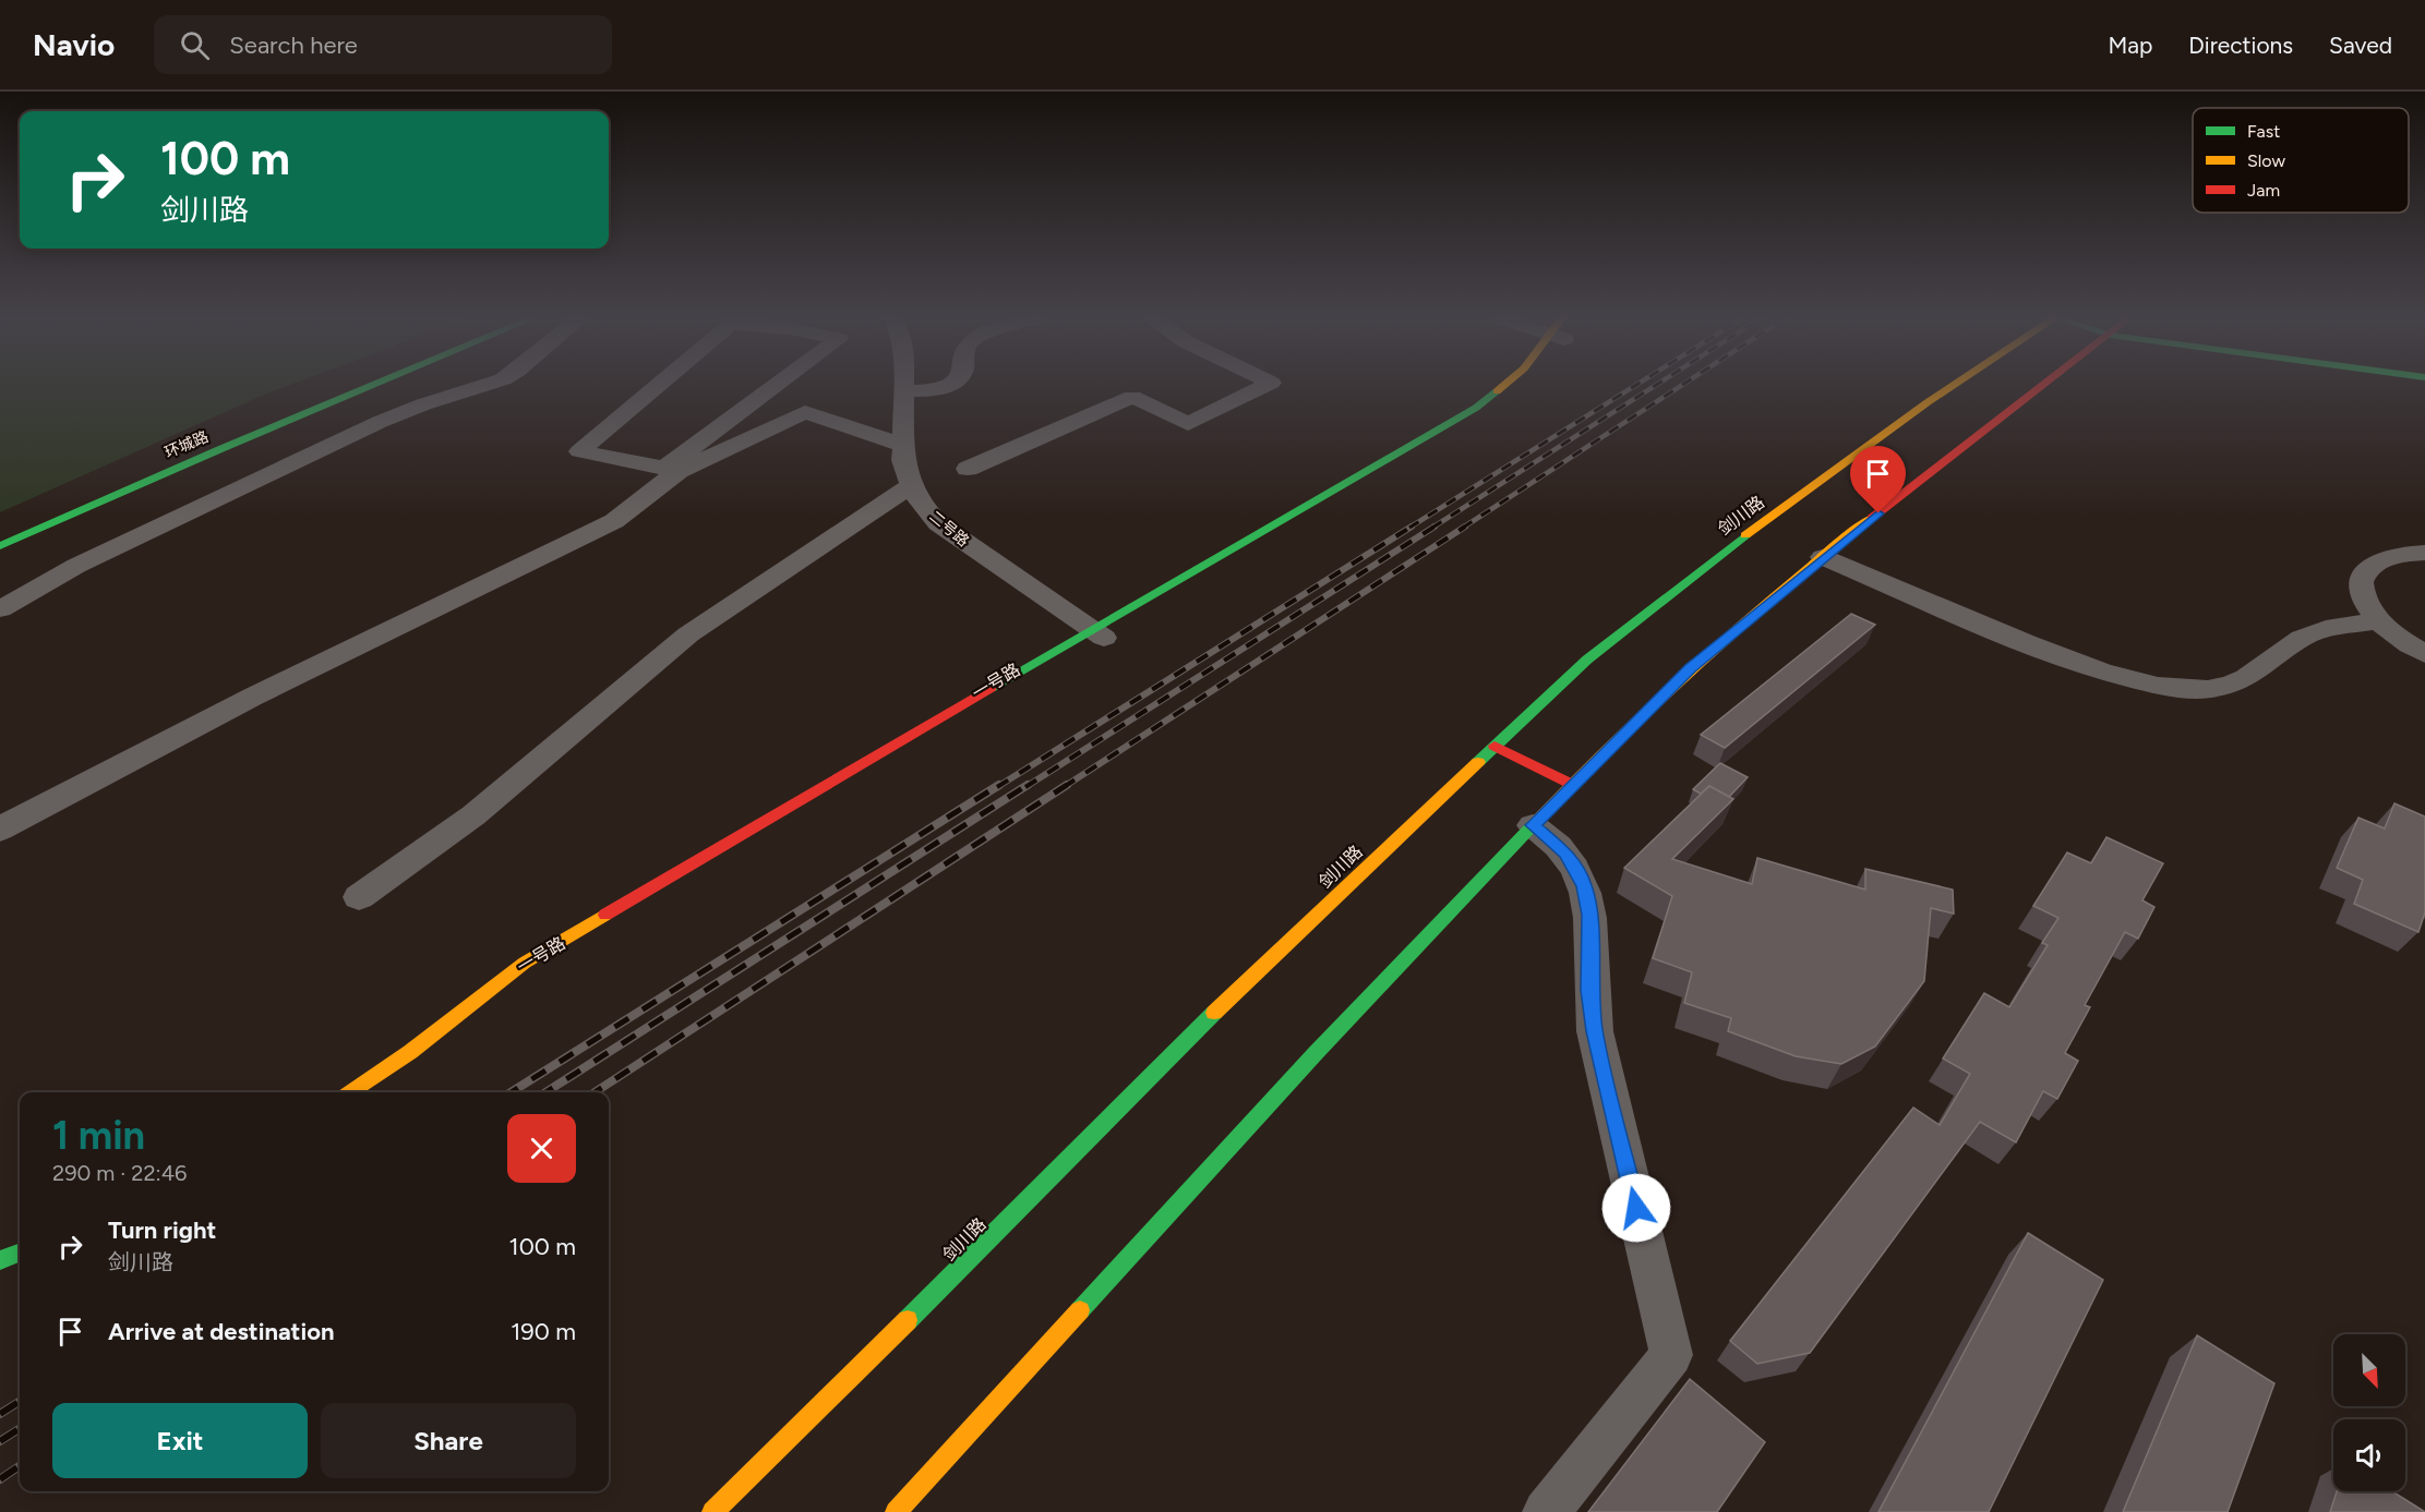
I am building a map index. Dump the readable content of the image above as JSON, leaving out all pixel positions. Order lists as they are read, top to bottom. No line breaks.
{"streets":{"main road":["环城路","剑川路","一号路"],"street":["二号路"]},"crossings":[["二号路","一号路"]],"legend":["Fast","Slow","Jam"],"north":"bottom right","page":{"header":"Navio","search":"Search here","nav":["Map","Directions","Saved"],"turn":["100 m","剑川路"],"heading":["1 min","290 m · 22:46"],"list":[{"name":"Turn right","note":"剑川路","value":"100 m"},{"name":"Arrive at destination","value":"190 m"}],"buttons":["Exit","Share"]}}
